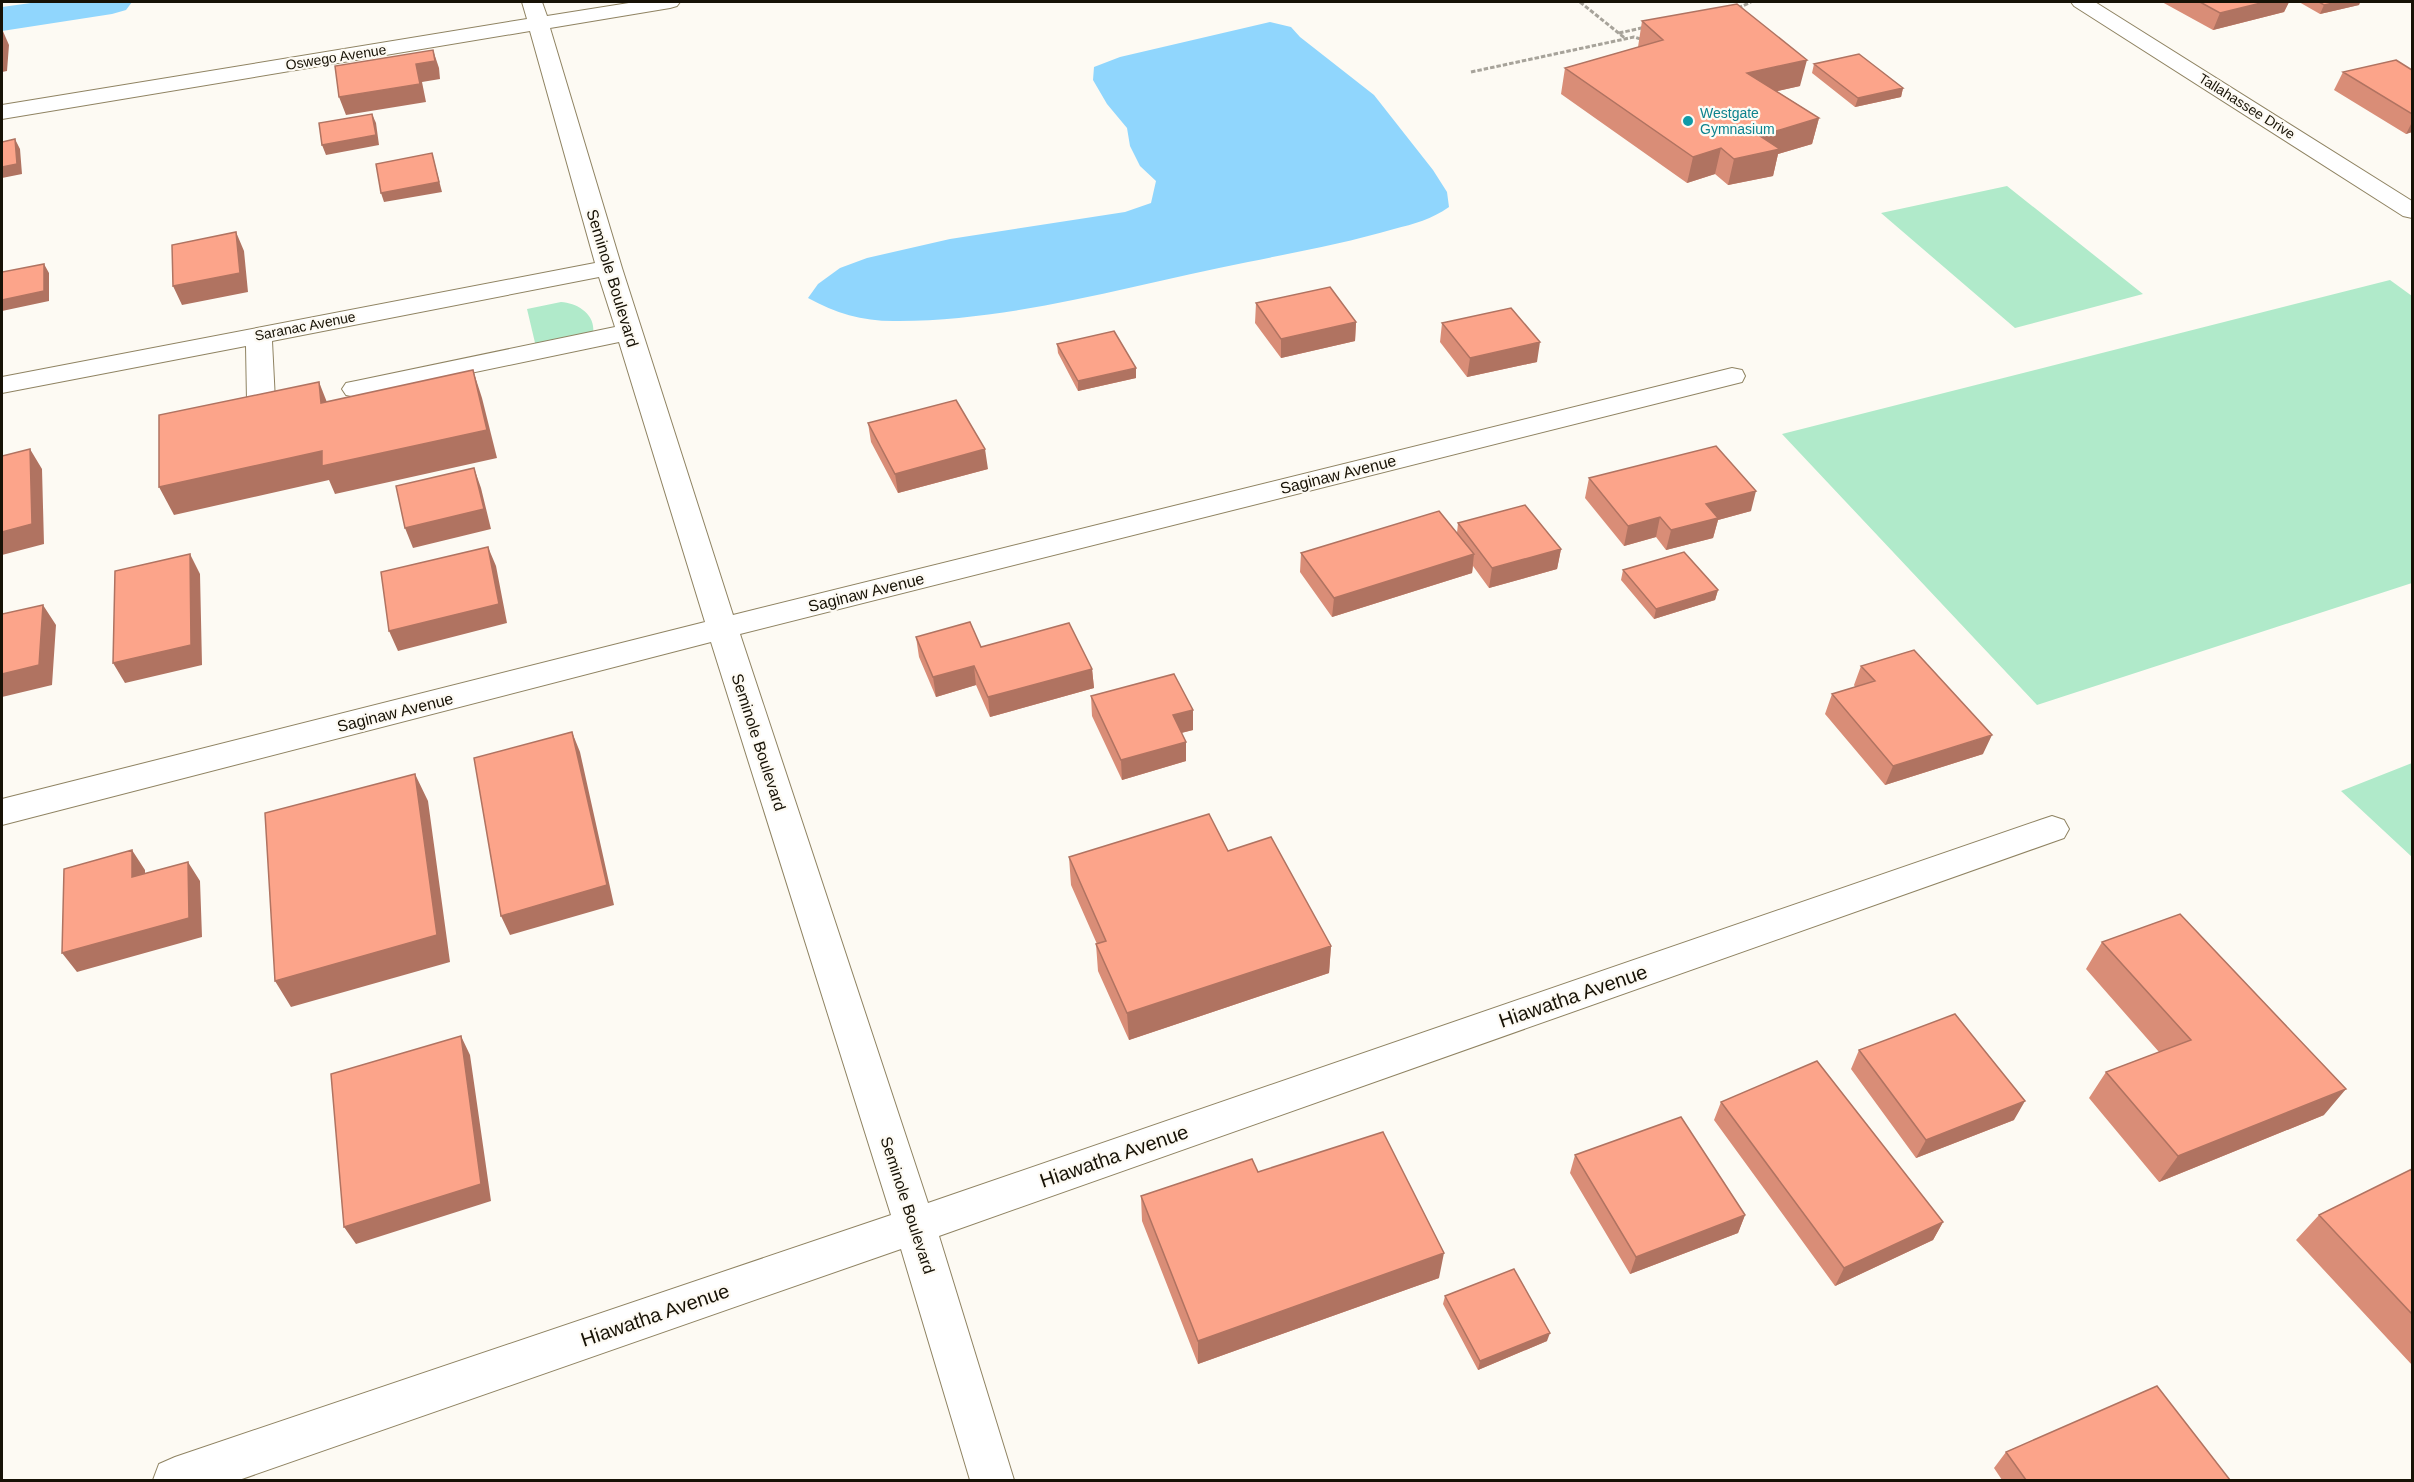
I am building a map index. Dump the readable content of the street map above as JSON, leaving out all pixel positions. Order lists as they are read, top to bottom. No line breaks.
{"streets":{"street":["Oswego Avenue","Tallahassee Drive","Seminole Boulevard","Saranac Avenue","Saginaw Avenue","Hiawatha Avenue"]},"crossings":[["Oswego Avenue","Seminole Boulevard"],["Seminole Boulevard","Saranac Avenue"],["Seminole Boulevard","Saginaw Avenue"],["Seminole Boulevard","Hiawatha Avenue"]],"places":["Westgate Gymnasium"]}
